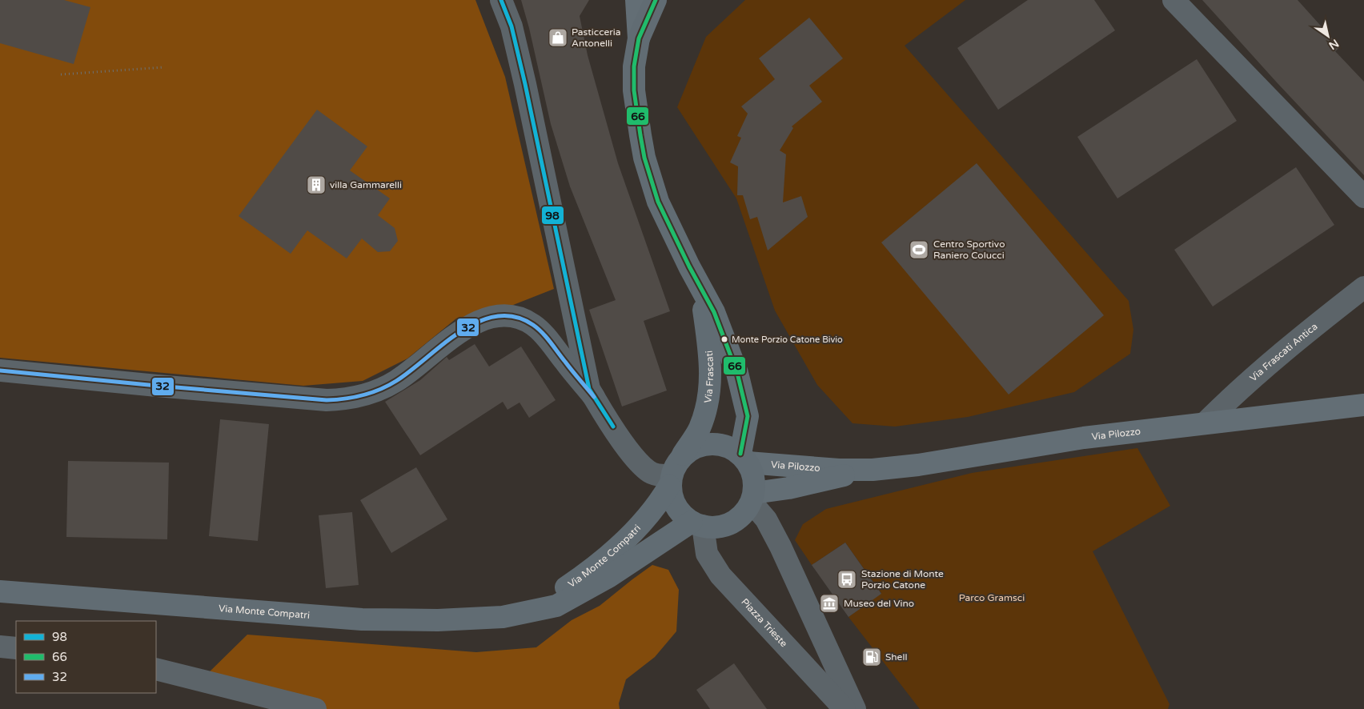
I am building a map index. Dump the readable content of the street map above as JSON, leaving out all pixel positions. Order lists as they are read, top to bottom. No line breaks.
{"streets":{"main road":["Via Frascati","Via Pilozzo","Via Monte Compatri"],"street":["Via Frascati Antica","Piazza Trieste"]},"crossings":[["Via Frascati Antica","Via Pilozzo"],["Via Frascati","Via Pilozzo"],["Via Frascati","Via Monte Compatri"],["Via Frascati","Piazza Trieste"],["Via Pilozzo","Via Monte Compatri"],["Via Pilozzo","Piazza Trieste"],["Via Monte Compatri","Piazza Trieste"]],"parks":["Parco Gramsci"],"places":{"shop":["Pasticceria Antonelli"],"building":["villa Gammarelli"],"sports":["Centro Sportivo Raniero Colucci"],"other":["Monte Porzio Catone Bivio"],"bus stop":["Stazione di Monte Porzio Catone"],"museum":["Museo del Vino"],"fuel station":["Shell"]},"lines":["transit line 98","transit line 66","transit line 32"],"legend":["98","66","32"],"north":"bottom right"}
